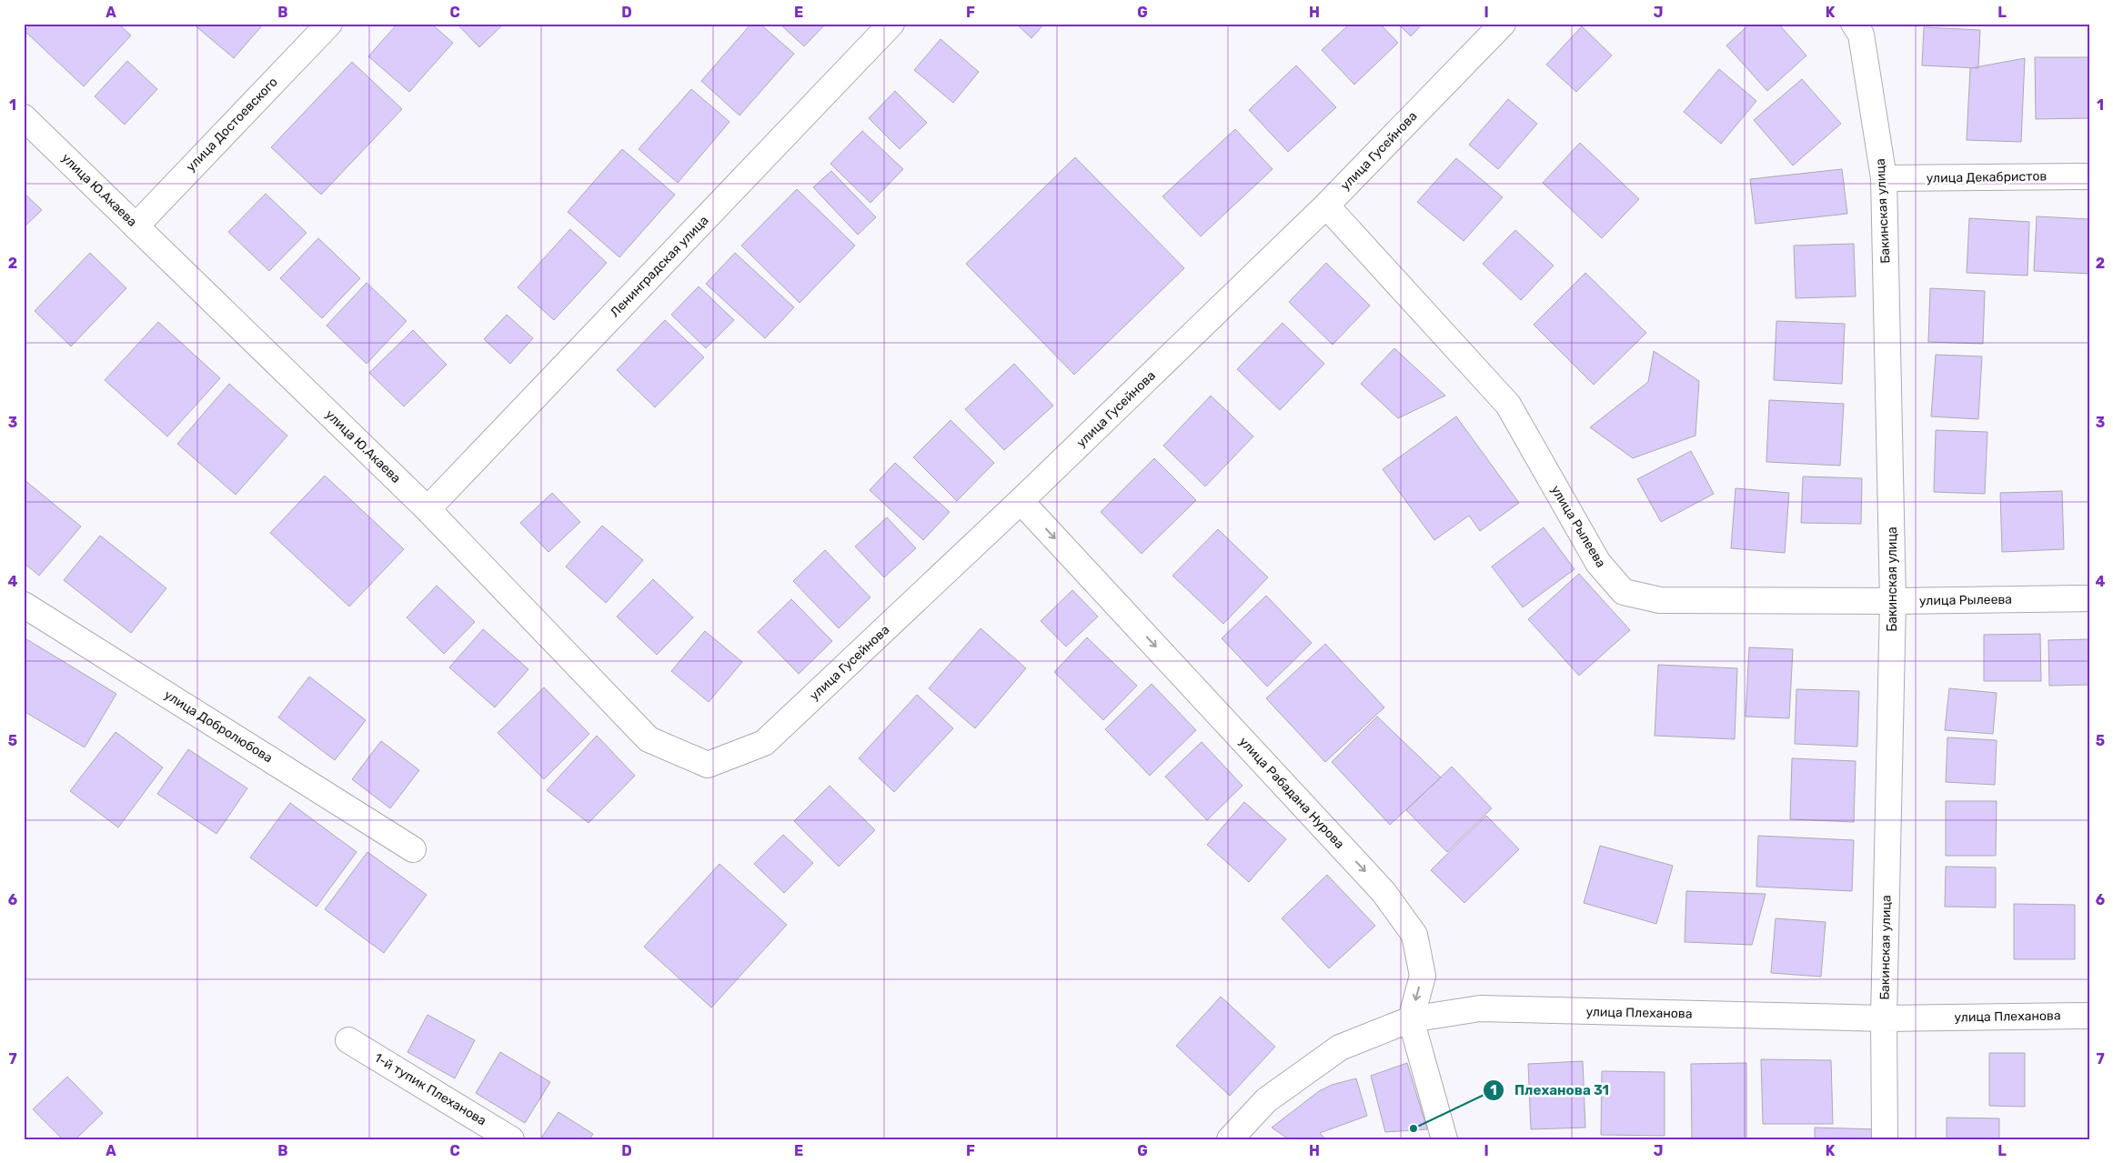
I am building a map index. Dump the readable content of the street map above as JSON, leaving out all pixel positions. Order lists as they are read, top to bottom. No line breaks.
{"streets":{"street":["улица Достоевского","улица Гусейнова","улица Декабристов","улица Ю.Акаева","Бакинская улица","Ленинградская улица","улица Рылеева","улица Добролюбова","улица Рабадана Нурова","улица Плеханова","1-й тупик Плеханова"]},"crossings":[["улица Достоевского","улица Ю.Акаева"],["улица Гусейнова","улица Ю.Акаева"],["улица Гусейнова","улица Рылеева"],["улица Гусейнова","улица Рабадана Нурова"],["улица Декабристов","Бакинская улица"],["улица Ю.Акаева","Ленинградская улица"],["Бакинская улица","улица Рылеева"],["Бакинская улица","улица Плеханова"],["улица Рабадана Нурова","улица Плеханова"]],"one_way":["улица Рабадана Нурова"],"places":["Плеханова 31"],"grid":{"columns":["A","B","C","D","E","F","G","H","I","J","K","L"],"rows":["1","2","3","4","5","6","7"]}}
